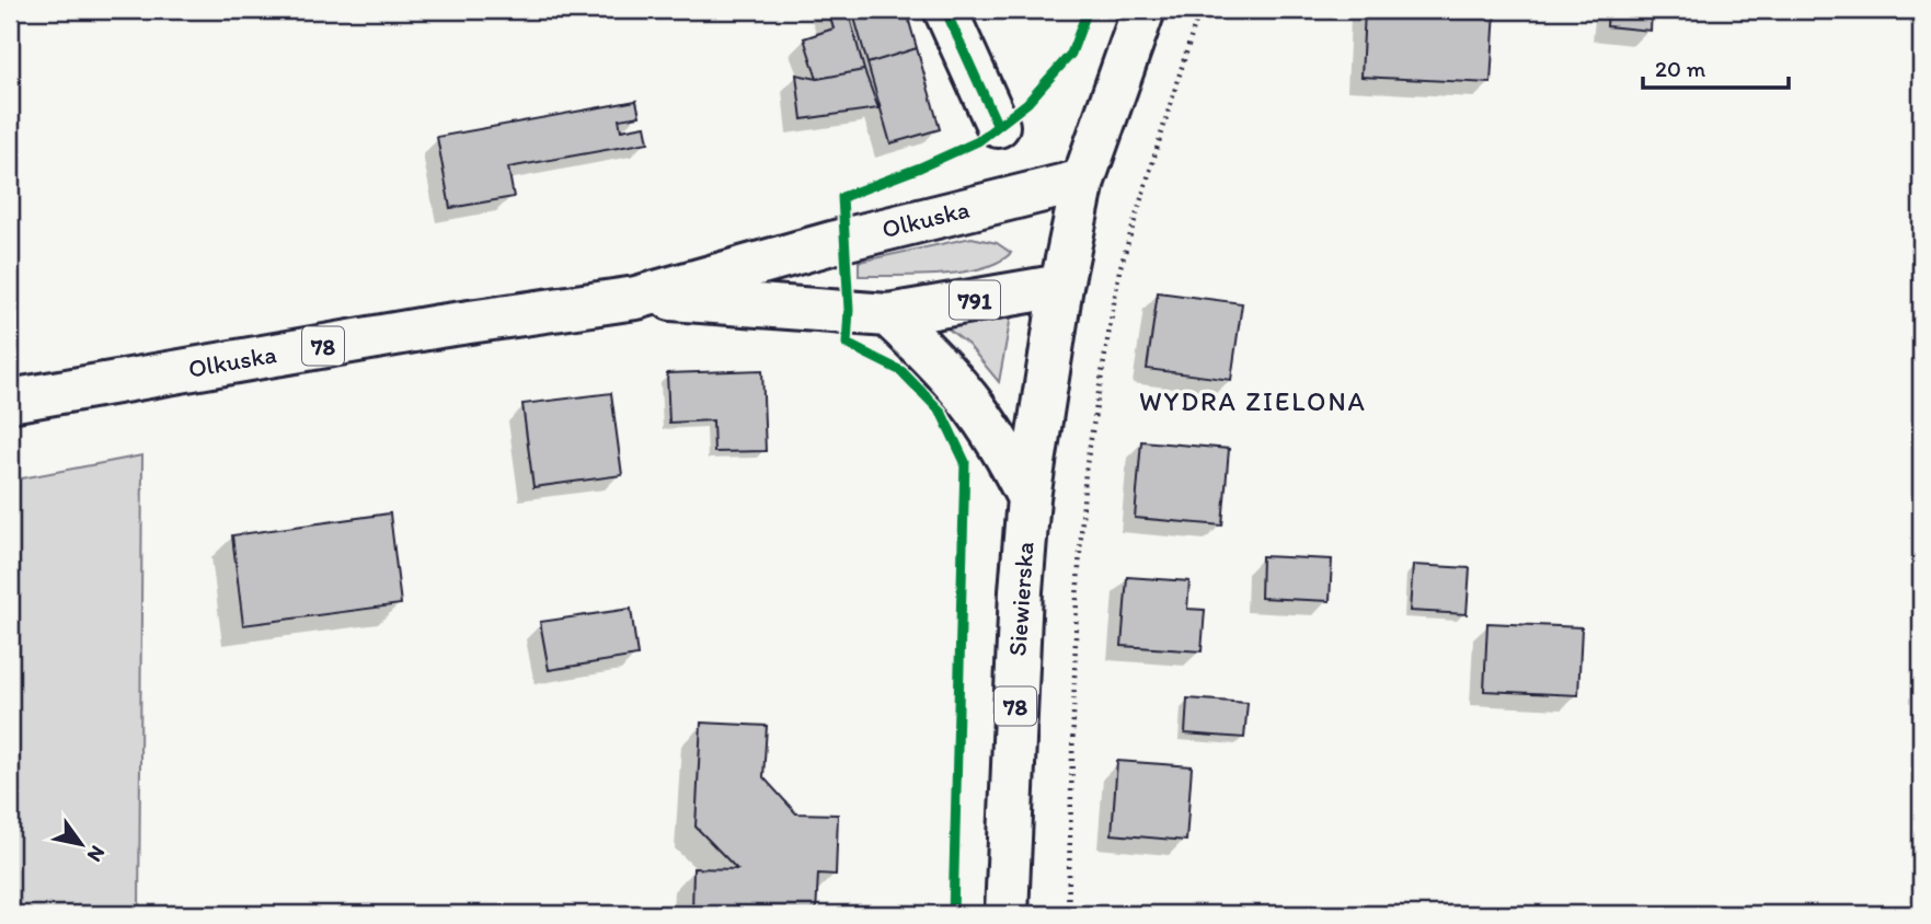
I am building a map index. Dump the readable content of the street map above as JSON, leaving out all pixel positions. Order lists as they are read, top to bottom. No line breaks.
{"streets":{"main road":["Olkuska","791","78","Siewierska"]},"crossings":[["Olkuska","78"],["Olkuska","Siewierska"],["78","Siewierska"]],"districts":["WYDRA ZIELONA"],"scale_bar":"20 m","north":"bottom right"}
